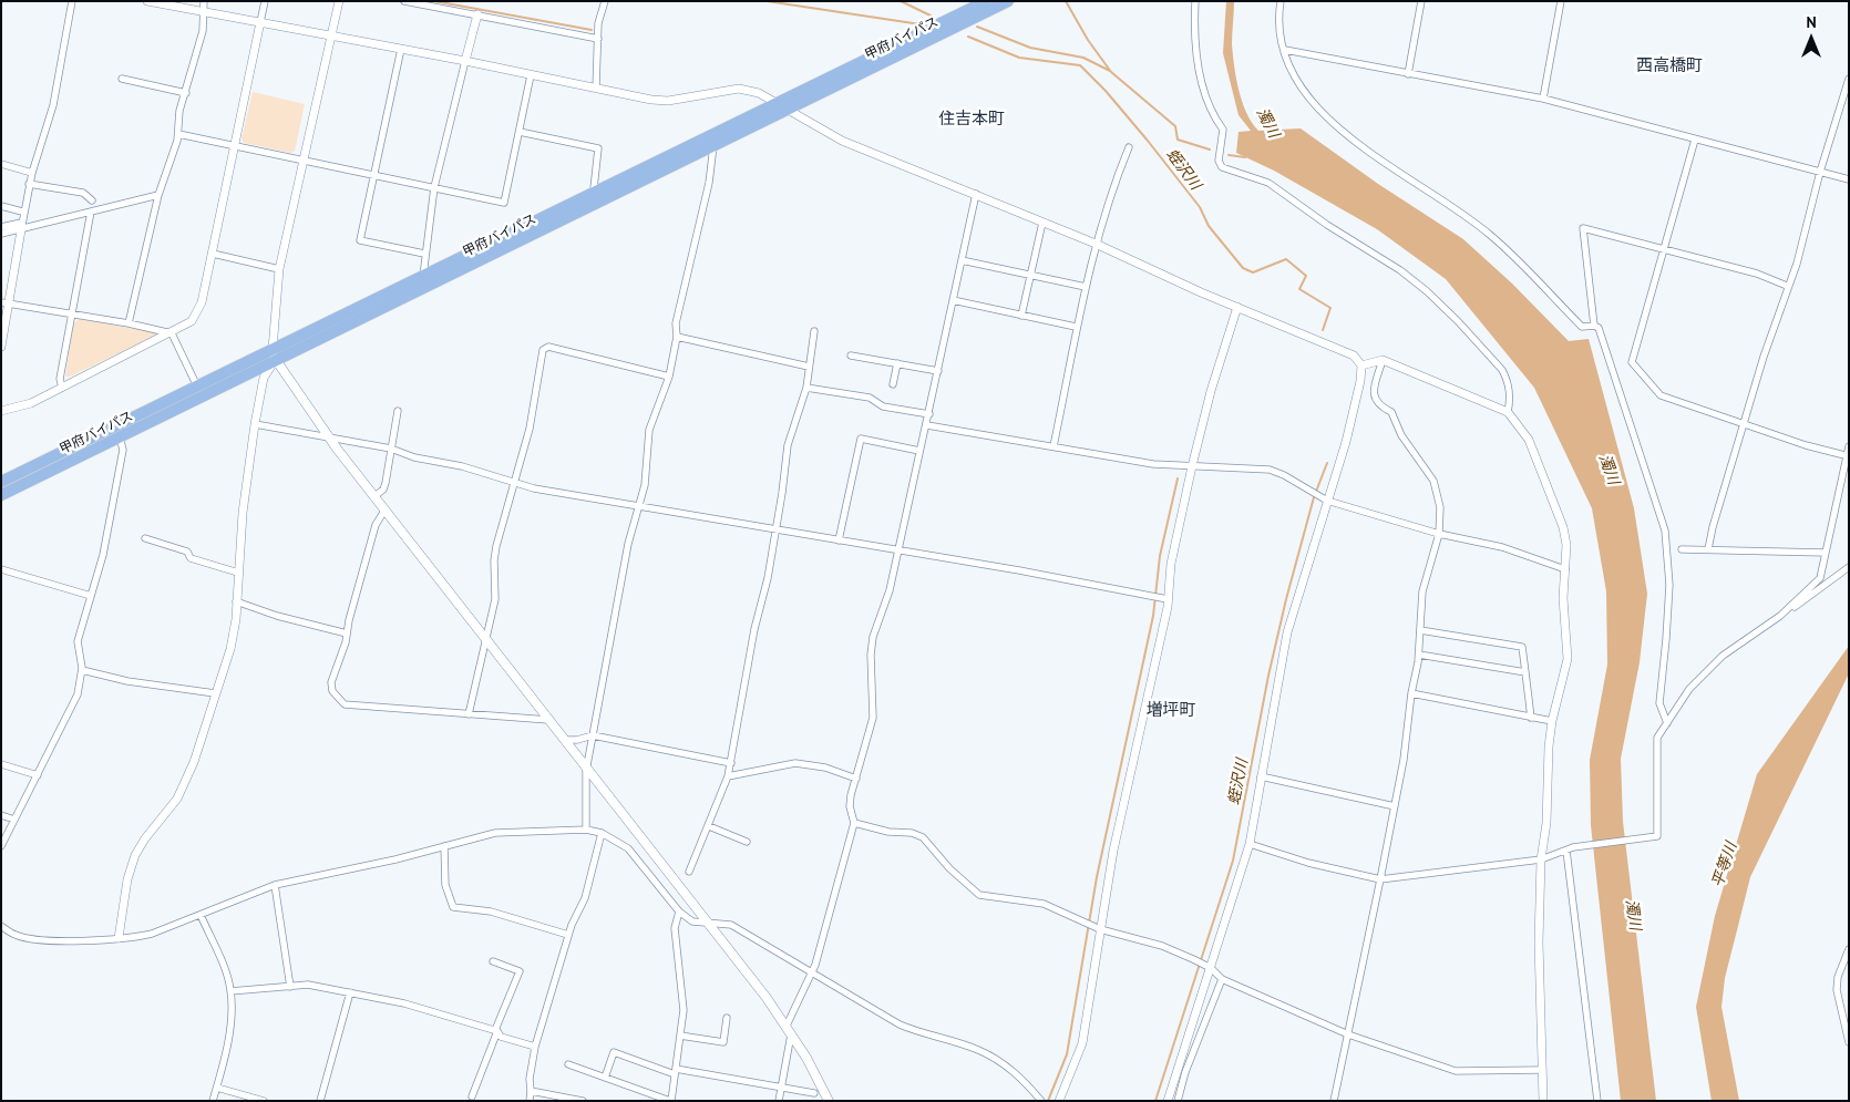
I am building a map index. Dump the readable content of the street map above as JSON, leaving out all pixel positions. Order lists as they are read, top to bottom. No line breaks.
{"streets":{"highway":["甲府バイパス"]},"districts":["西高橋町","住吉本町","増坪町"],"water":["濁川","蛭沢川","平等川"],"north":"top"}
